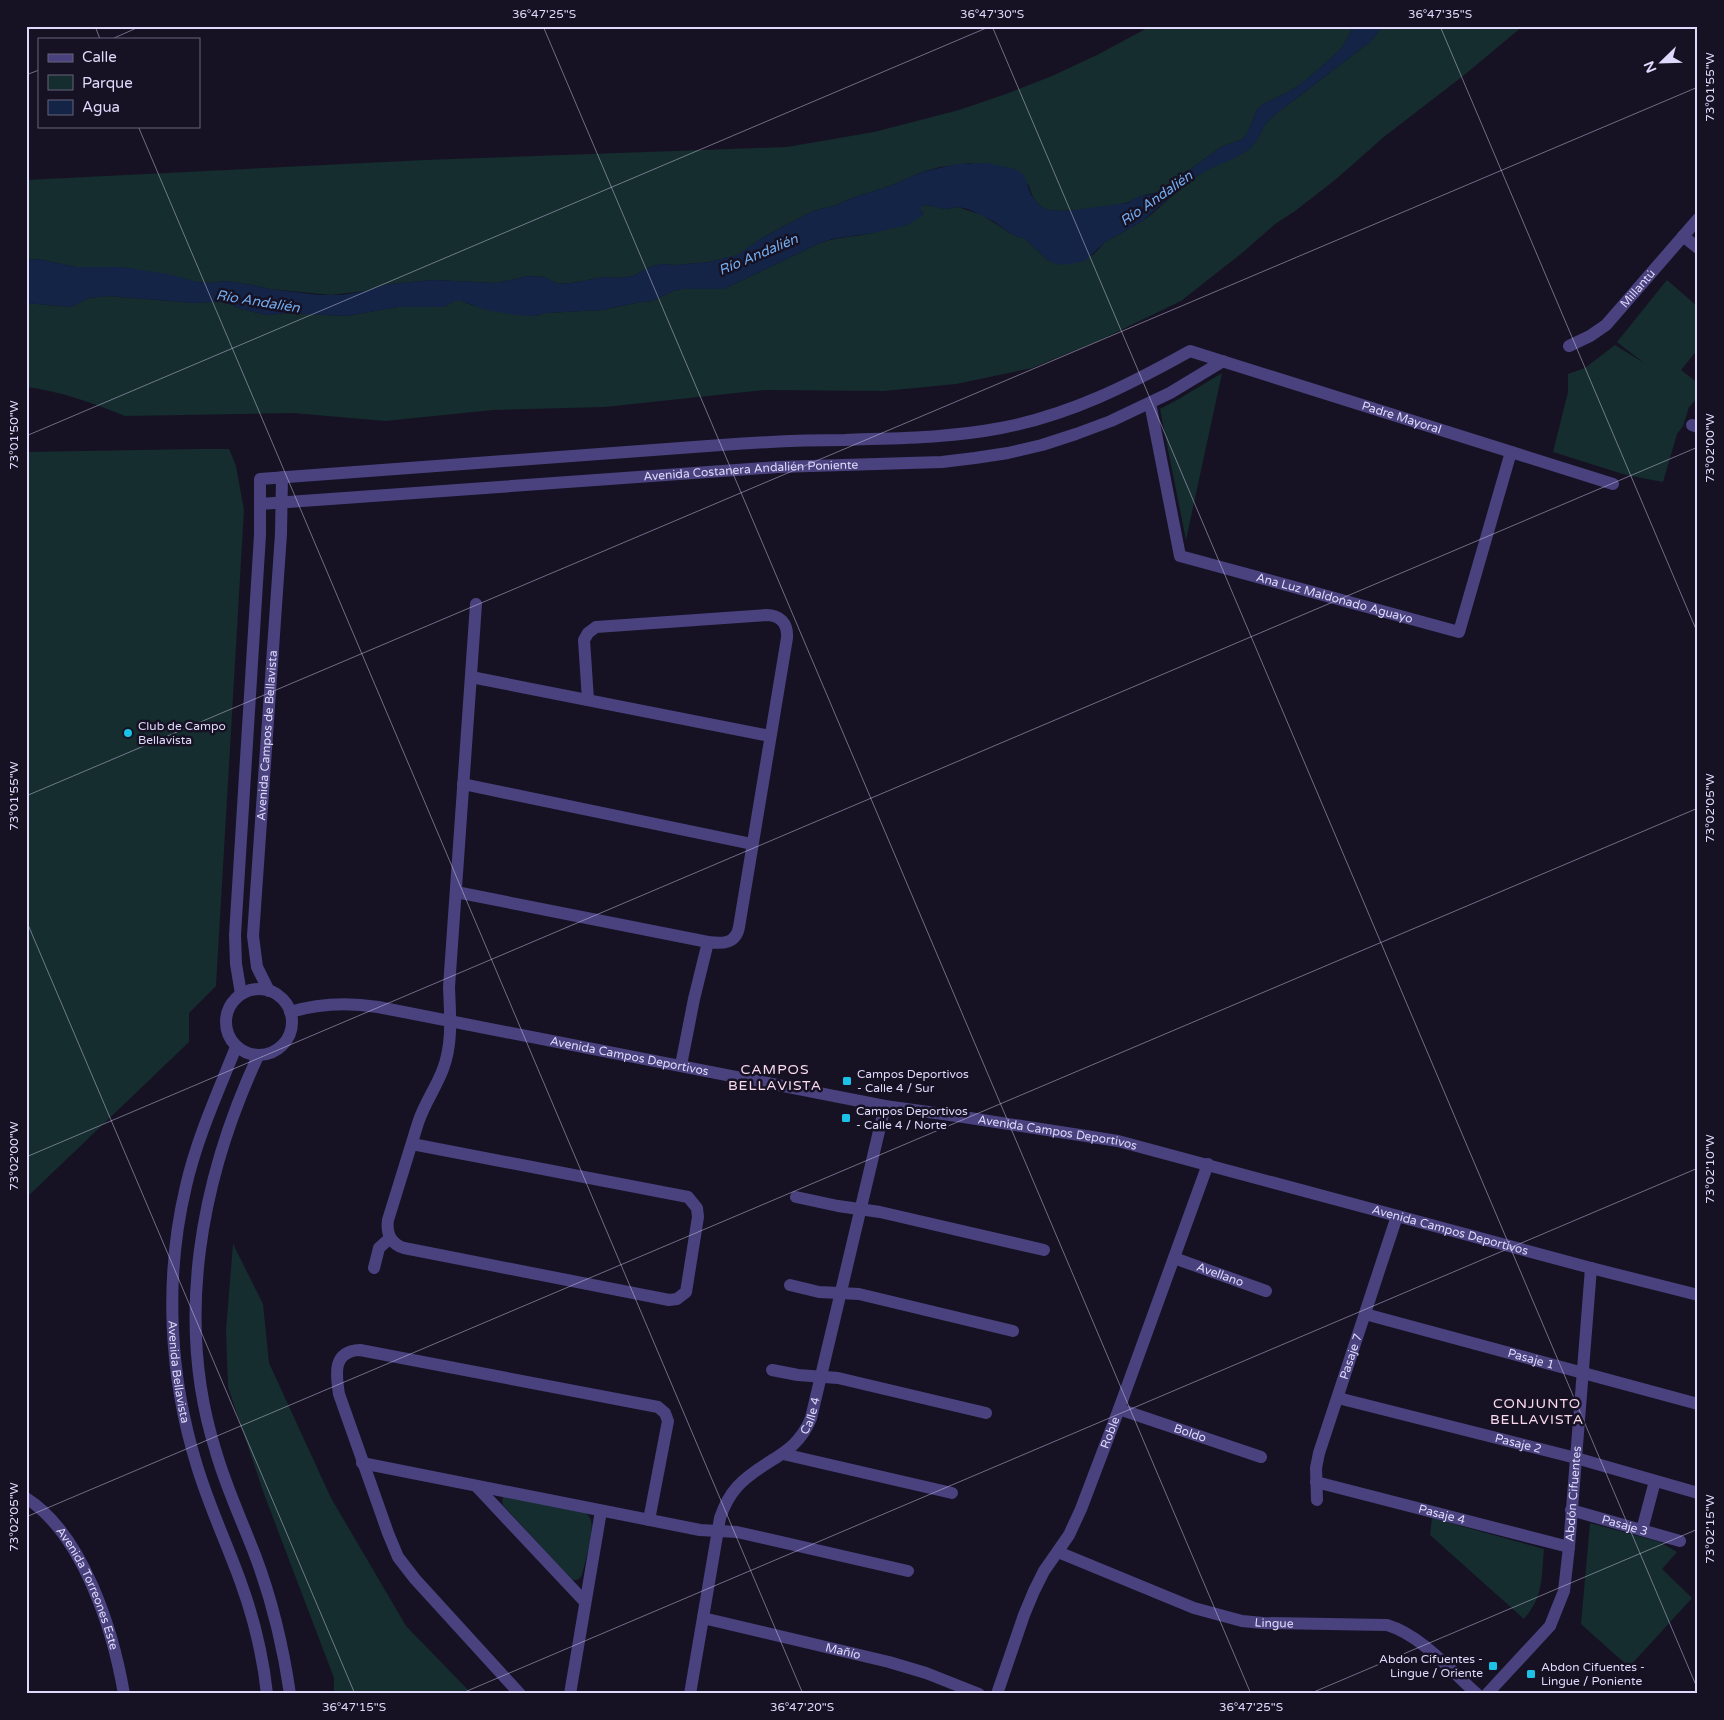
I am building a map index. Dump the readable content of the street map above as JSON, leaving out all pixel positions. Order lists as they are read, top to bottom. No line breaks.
{"streets":{"street":["Millantú","Padre Mayoral","Avenida Costanera Andalién Poniente","Ana Luz Maldonado Aguayo","Avenida Campos de Bellavista","Avenida Campos Deportivos","Avellano","Pasaje 7","Pasaje 1","Avenida Bellavista","Calle 4","Roble","Boldo","Pasaje 2","Abdón Cifuentes","Pasaje 4","Pasaje 3","Avenida Torreones Este","Lingue","Mañío"]},"crossings":[["Padre Mayoral","Avenida Costanera Andalién Poniente"],["Padre Mayoral","Ana Luz Maldonado Aguayo"],["Avenida Costanera Andalién Poniente","Ana Luz Maldonado Aguayo"],["Avenida Costanera Andalién Poniente","Avenida Campos de Bellavista"],["Avenida Campos de Bellavista","Avenida Campos Deportivos"],["Avenida Campos de Bellavista","Avenida Bellavista"],["Avenida Campos Deportivos","Pasaje 7"],["Avenida Campos Deportivos","Avenida Bellavista"],["Avenida Campos Deportivos","Calle 4"],["Avenida Campos Deportivos","Roble"],["Avenida Campos Deportivos","Abdón Cifuentes"],["Avellano","Roble"],["Pasaje 7","Pasaje 1"],["Pasaje 7","Pasaje 2"],["Pasaje 7","Pasaje 4"],["Pasaje 1","Abdón Cifuentes"],["Calle 4","Mañío"],["Roble","Boldo"],["Roble","Lingue"],["Pasaje 2","Abdón Cifuentes"],["Abdón Cifuentes","Pasaje 4"],["Abdón Cifuentes","Pasaje 3"]],"districts":["CAMPOS BELLAVISTA","CONJUNTO BELLAVISTA"],"water":["Río Andalién"],"places":{"other":["Club de Campo Bellavista"],"transit":["Campos Deportivos - Calle 4 / Sur","Campos Deportivos - Calle 4 / Norte","Abdon Cifuentes - Lingue / Oriente","Abdon Cifuentes - Lingue / Poniente"]},"legend":["Calle","Parque","Agua"],"north":"bottom left","coordinates":["36°47'25\"S","36°47'30\"S","36°47'35\"S","73°01'55\"W","73°01'50\"W","73°02'00\"W","73°02'05\"W","73°02'10\"W","73°02'15\"W","36°47'15\"S","36°47'20\"S"]}
